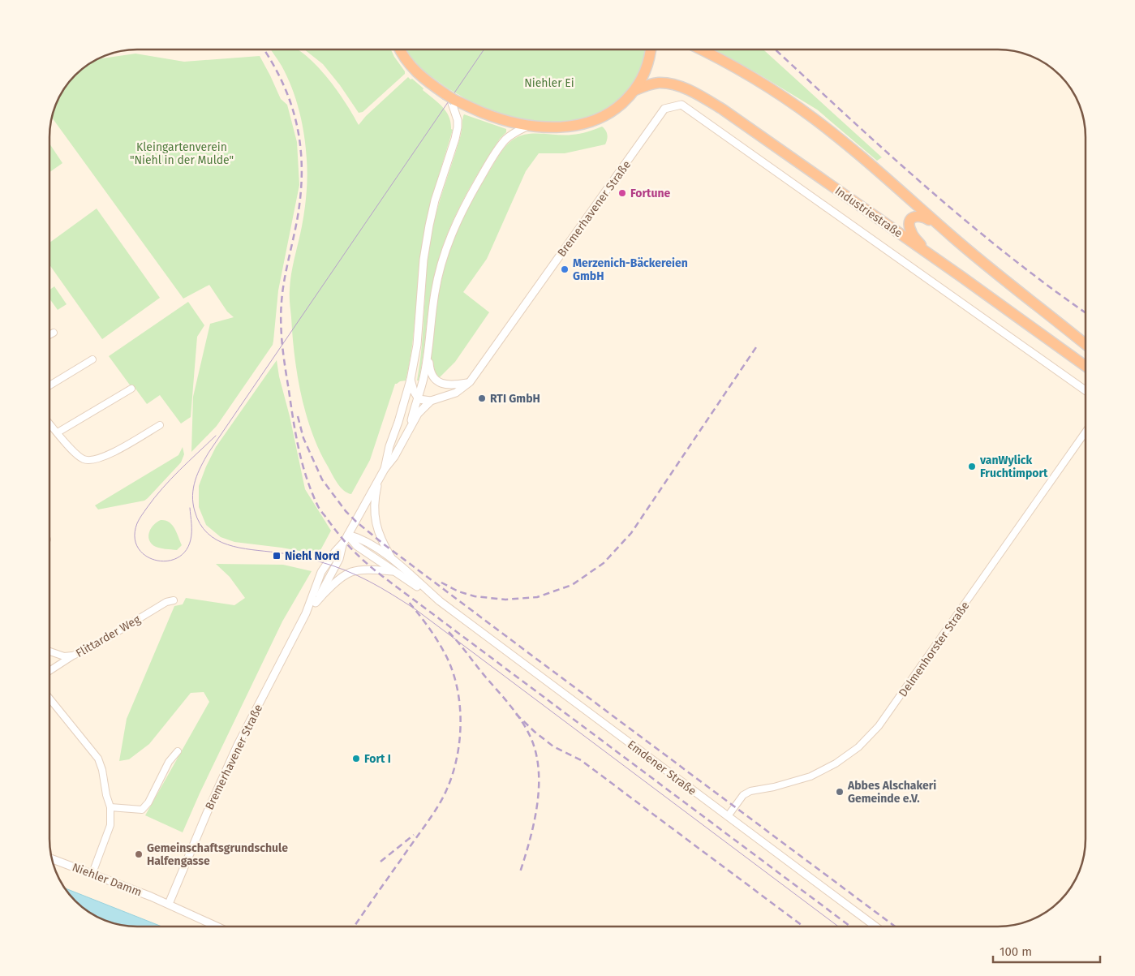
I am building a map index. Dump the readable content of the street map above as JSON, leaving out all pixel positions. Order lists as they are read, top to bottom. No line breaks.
{"streets":{"highway":["Industriestraße"],"street":["Bremerhavener Straße","Flittarder Weg","Delmenhorster Straße","Emdener Straße","Niehler Damm"]},"crossings":[["Bremerhavener Straße","Industriestraße"],["Bremerhavener Straße","Emdener Straße"],["Bremerhavener Straße","Niehler Damm"],["Delmenhorster Straße","Emdener Straße"]],"parks":["Niehler Ei","Kleingartenverein \"Niehl in der Mulde\""],"places":{"other":["Fortune","Merzenich-Bäckereien GmbH","RTI GmbH","vanWylick Fruchtimport","Fort I","Abbes Alschakeri Gemeinde e.V.","Gemeinschaftsgrundschule Halfengasse"],"transit":["Niehl Nord"]},"scale_bar":"100 m"}
